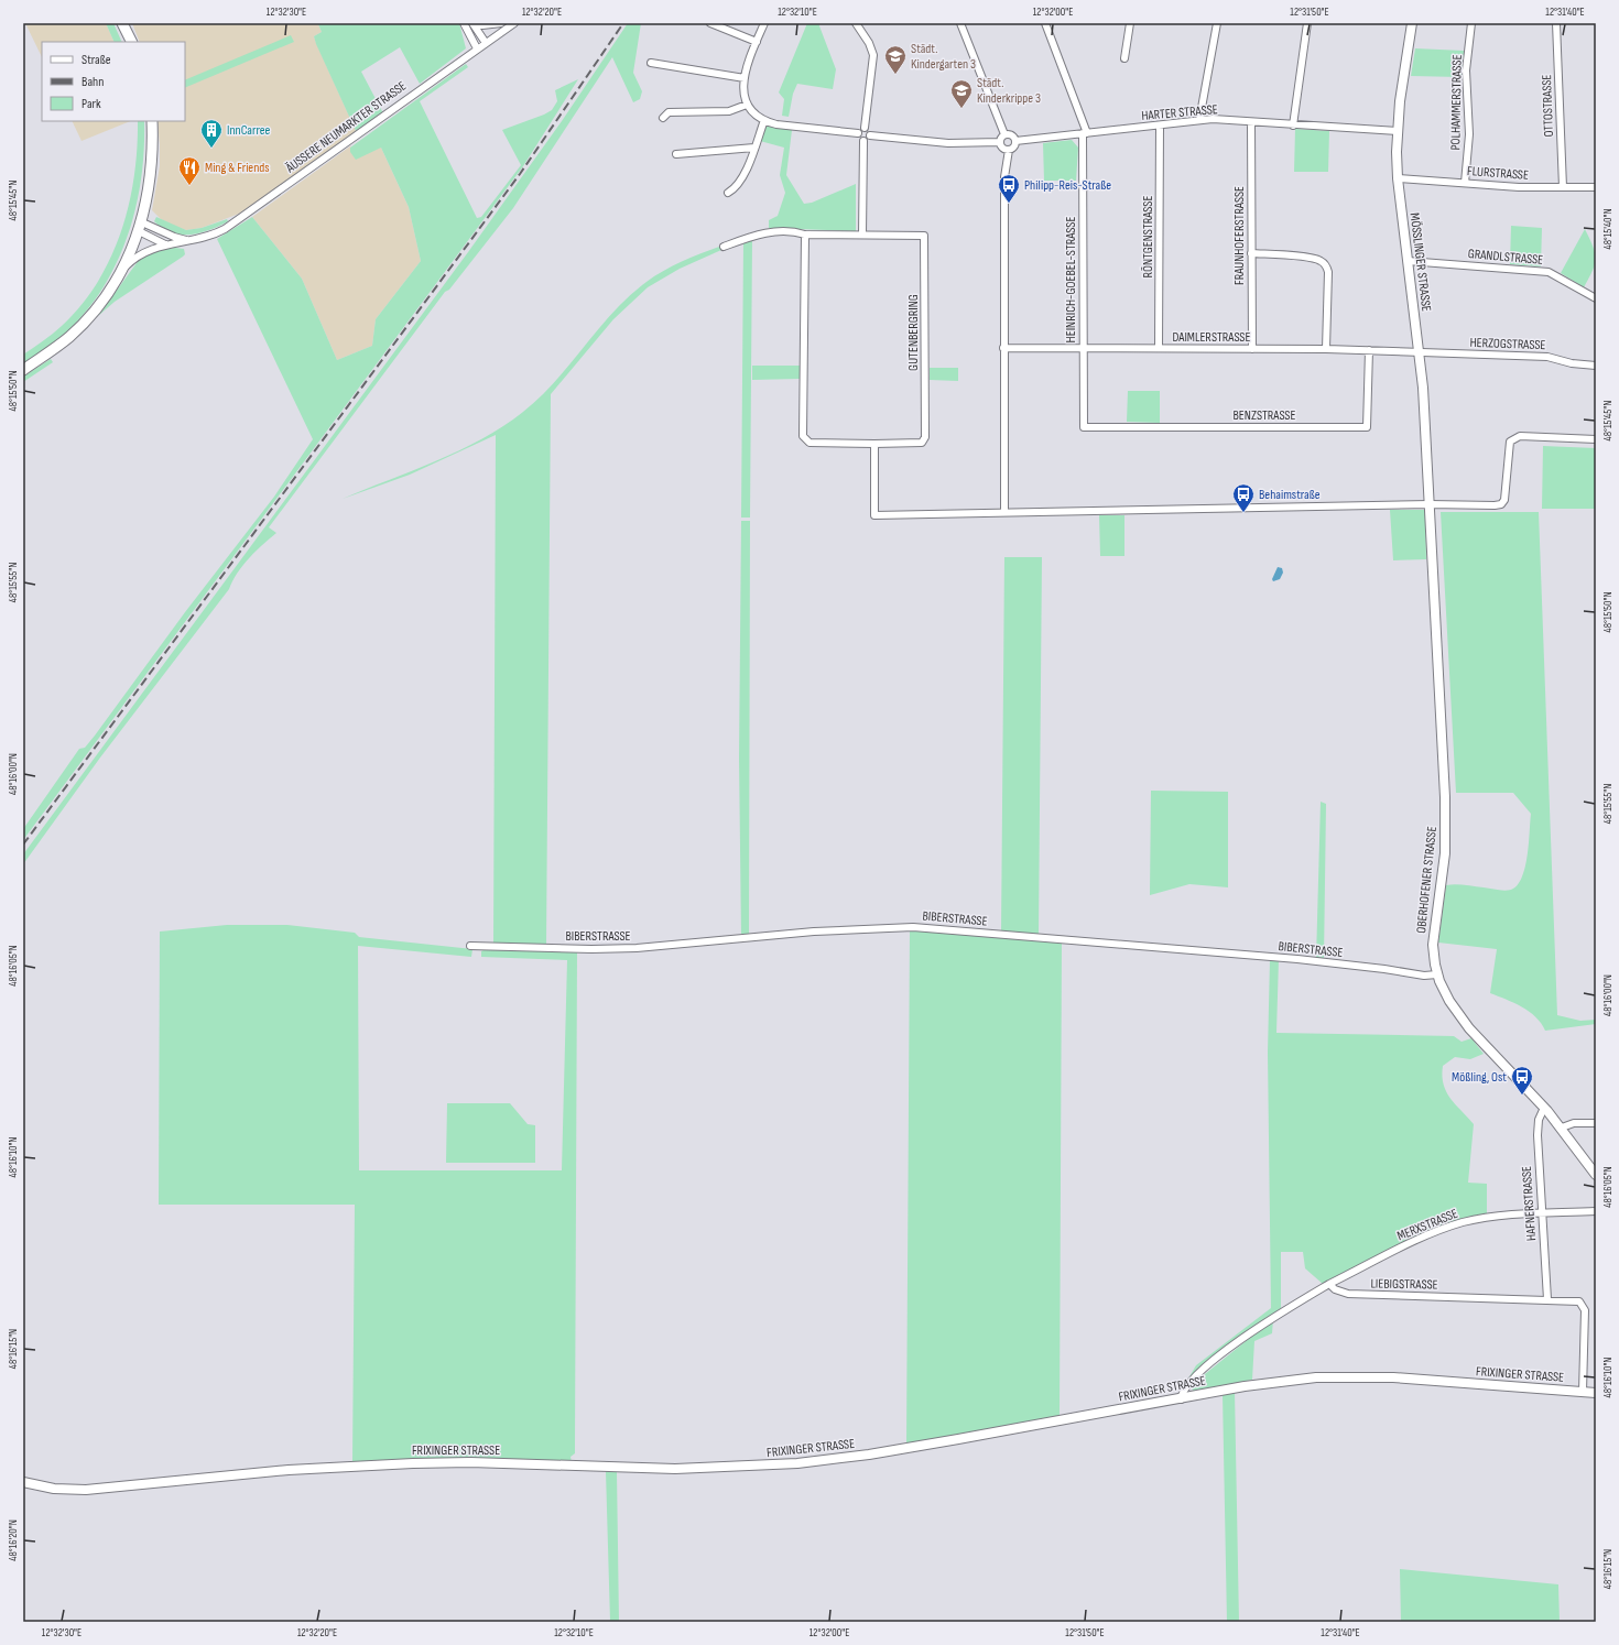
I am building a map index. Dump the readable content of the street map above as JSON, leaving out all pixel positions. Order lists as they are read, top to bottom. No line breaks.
{"streets":{"main road":["ÄUSSERE NEUMARKTER STRASSE"],"street":["POLHAMMERSTRASSE","OTTOSTRASSE","HARTER STRASSE","FLURSTRASSE","FRAUNHOFERSTRASSE","RÖNTGENSTRASSE","GRANDLSTRASSE","MÖSSLINGER STRASSE","HEINRICH-GOEBEL-STRASSE","GUTENBERGRING","DAIMLERSTRASSE","HERZOGSTRASSE","BENZSTRASSE","OBERHOFENER STRASSE","BIBERSTRASSE","HAFNERSTRASSE","MERXSTRASSE","LIEBIGSTRASSE","FRIXINGER STRASSE"]},"crossings":[["POLHAMMERSTRASSE","FLURSTRASSE"],["OTTOSTRASSE","FLURSTRASSE"],["HARTER STRASSE","FRAUNHOFERSTRASSE"],["HARTER STRASSE","RÖNTGENSTRASSE"],["HARTER STRASSE","MÖSSLINGER STRASSE"],["HARTER STRASSE","HEINRICH-GOEBEL-STRASSE"],["FLURSTRASSE","MÖSSLINGER STRASSE"],["FRAUNHOFERSTRASSE","DAIMLERSTRASSE"],["RÖNTGENSTRASSE","DAIMLERSTRASSE"],["GRANDLSTRASSE","MÖSSLINGER STRASSE"],["MÖSSLINGER STRASSE","DAIMLERSTRASSE"],["MÖSSLINGER STRASSE","HERZOGSTRASSE"],["MÖSSLINGER STRASSE","OBERHOFENER STRASSE"],["HEINRICH-GOEBEL-STRASSE","DAIMLERSTRASSE"],["HEINRICH-GOEBEL-STRASSE","BENZSTRASSE"],["DAIMLERSTRASSE","HERZOGSTRASSE"],["DAIMLERSTRASSE","BENZSTRASSE"],["OBERHOFENER STRASSE","BIBERSTRASSE"],["OBERHOFENER STRASSE","HAFNERSTRASSE"],["HAFNERSTRASSE","MERXSTRASSE"],["HAFNERSTRASSE","LIEBIGSTRASSE"],["MERXSTRASSE","LIEBIGSTRASSE"],["LIEBIGSTRASSE","FRIXINGER STRASSE"]],"places":{"school or university":["Städt. Kindergarten 3","Städt. Kinderkrippe 3"],"building":["InnCarree"],"restaurant":["Ming & Friends"],"bus stop":["Philipp-Reis-Straße","Behaimstraße","Mößling, Ost"]},"legend":["Straße","Bahn","Park"],"coordinates":["12°32'30\"E","12°32'20\"E","12°32'10\"E","12°32'00\"E","12°31'50\"E","12°31'40\"E","48°15'45\"N","48°15'40\"N","48°15'50\"N","48°15'55\"N","48°16'00\"N","48°16'05\"N","48°16'10\"N","48°16'15\"N","48°16'20\"N"]}
